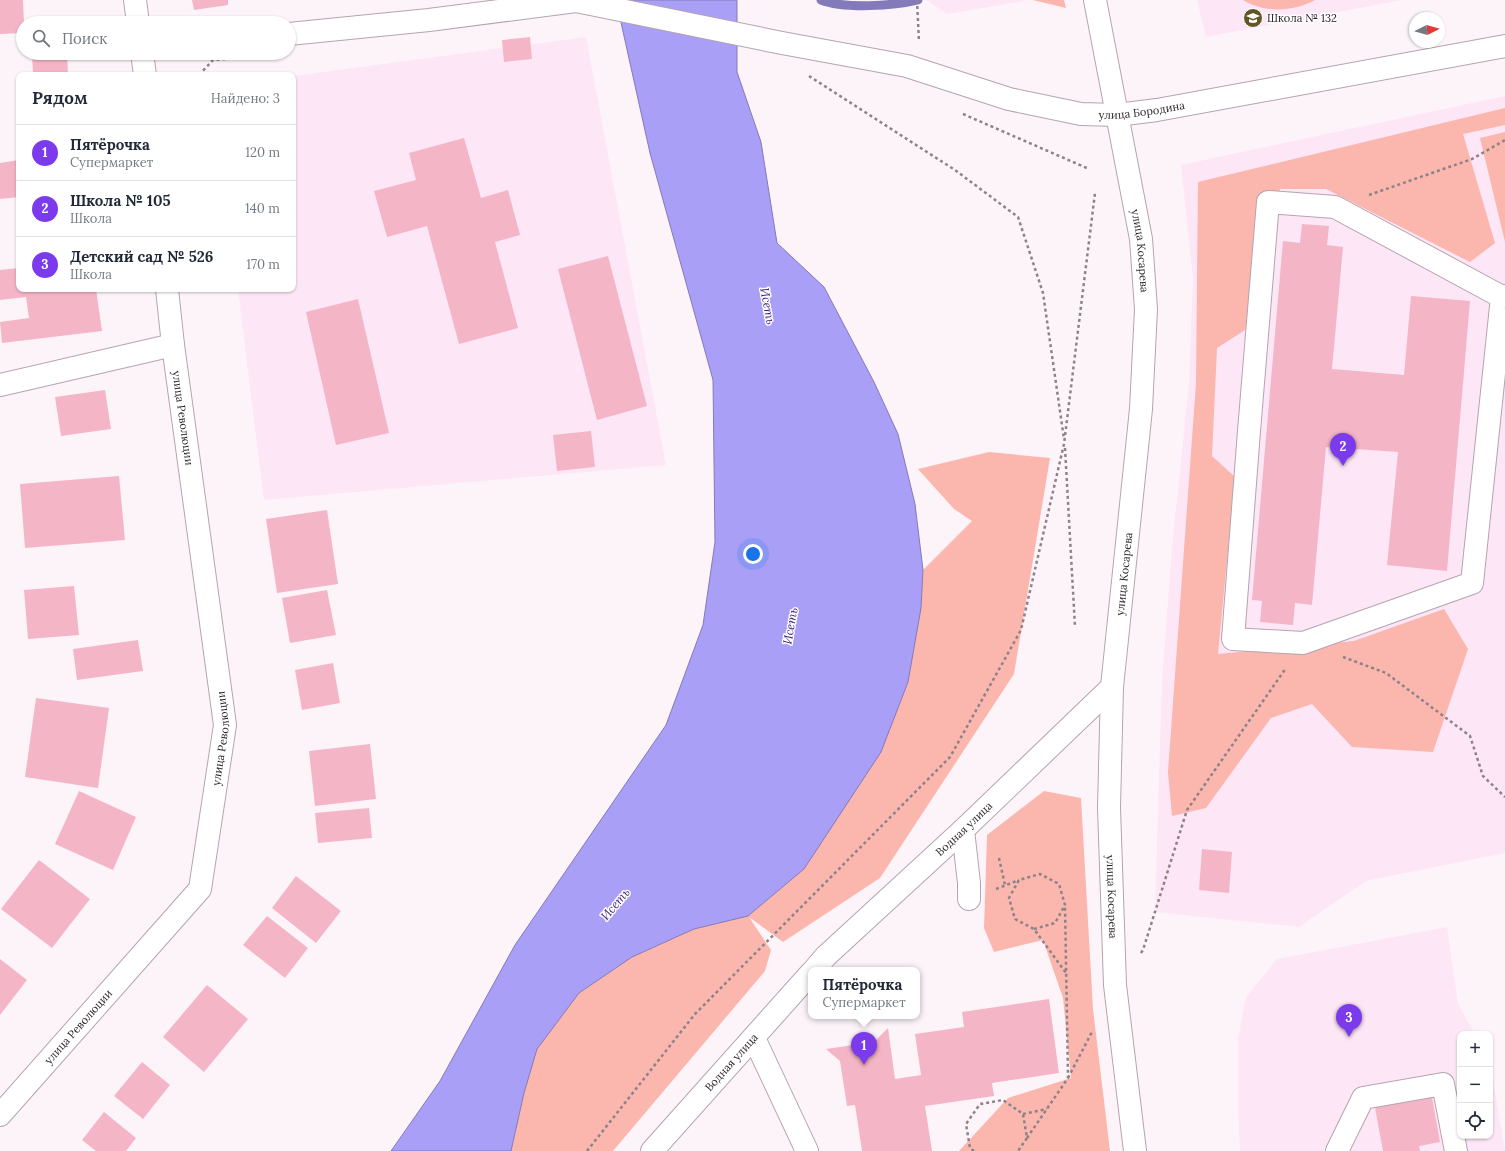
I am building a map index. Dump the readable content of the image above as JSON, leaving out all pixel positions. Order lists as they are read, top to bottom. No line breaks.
{"streets":{"street":["улица Бородина","улица Косарева","улица Революции","Водная улица"]},"crossings":[["улица Бородина","улица Косарева"],["улица Косарева","Водная улица"]],"water":["Исеть"],"places":{"school or university":["Школа № 132"]},"north":"right","page":{"search":"Поиск","heading":["Рядом","Найдено: 3"],"list":[{"mark":"1","name":"Пятёрочка","note":"Супермаркет","value":"120 m"},{"mark":"2","name":"Школа № 105","note":"Школа","value":"140 m"},{"mark":"3","name":"Детcкий сад № 526","note":"Школа","value":"170 m"}],"pins":["2","3","1"],"popup":["Пятёрочка","Супермаркет"],"map_buttons":["+","−"]}}
